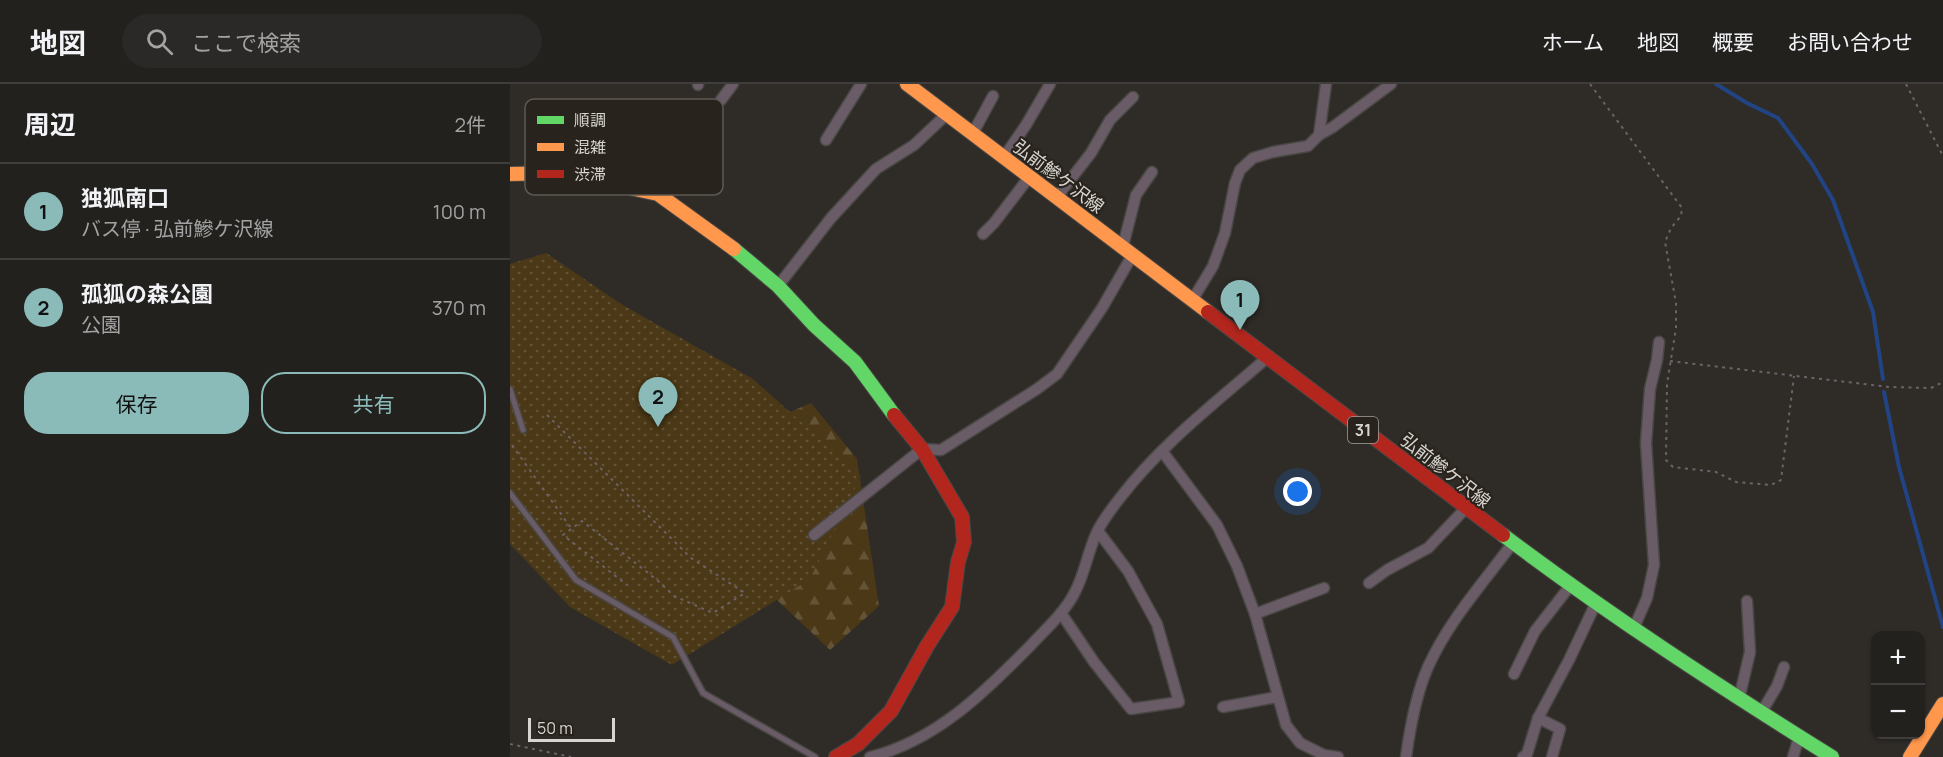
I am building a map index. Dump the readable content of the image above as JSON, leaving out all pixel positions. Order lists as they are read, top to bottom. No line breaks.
{"streets":{"main road":["弘前鰺ケ沢線","31"]},"legend":["順調","混雑","渋滞"],"scale_bar":"50 m","page":{"header":"地図","search":"ここで検索","nav":["ホーム","地図","概要","お問い合わせ"],"heading":["周辺","2件"],"list":[{"mark":"1","name":"独狐南口","note":"バス停 · 弘前鰺ケ沢線","value":"100 m"},{"mark":"2","name":"孤狐の森公園","note":"公園","value":"370 m"}],"pins":["1","2"],"buttons":["保存","共有"],"map_buttons":["+","−"],"scale":"50 m"}}
